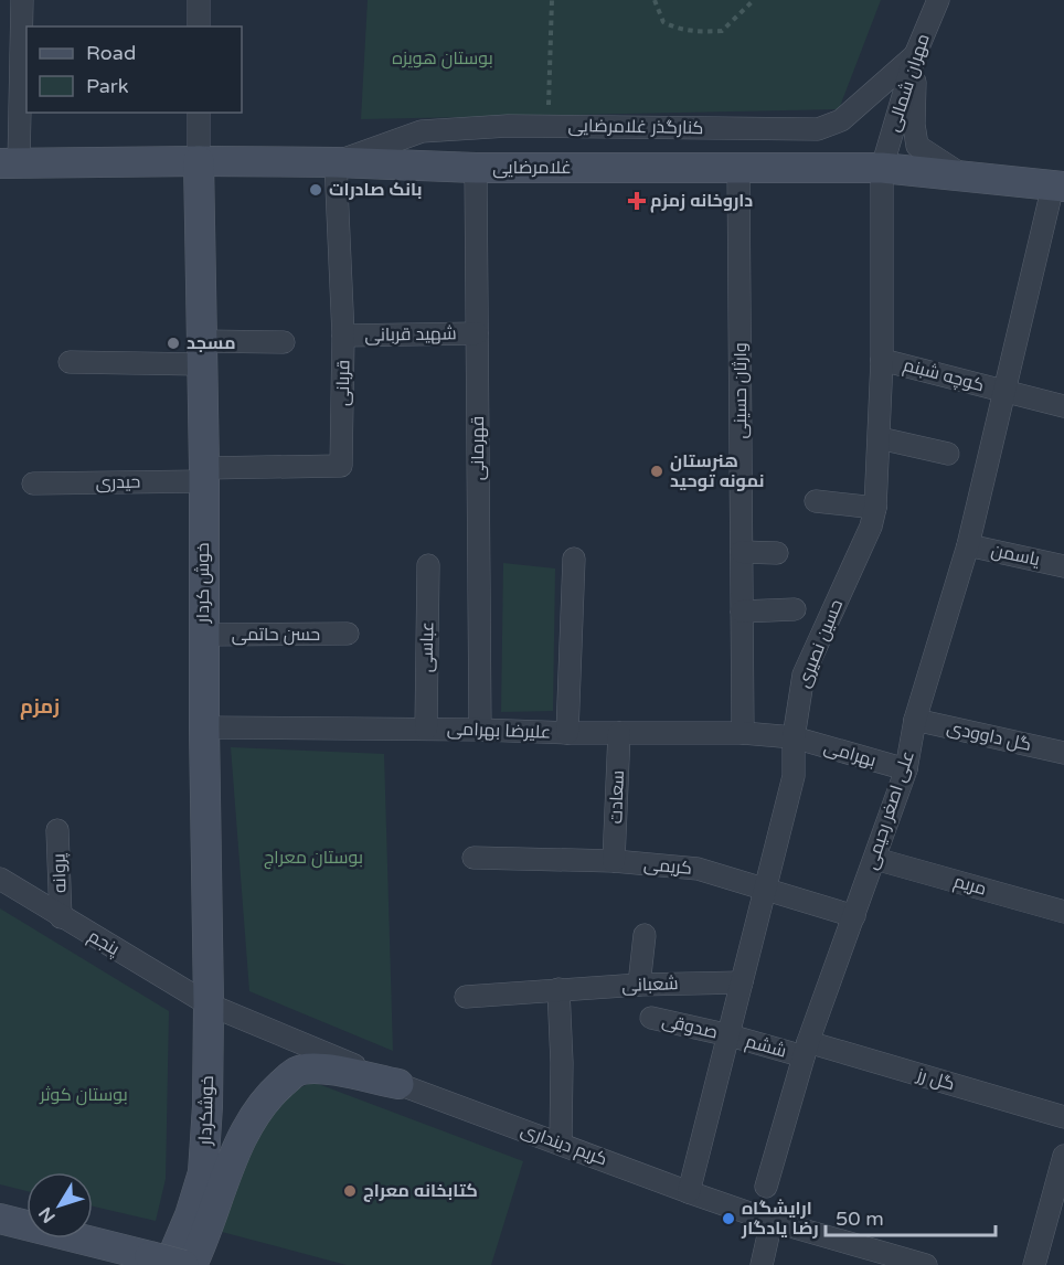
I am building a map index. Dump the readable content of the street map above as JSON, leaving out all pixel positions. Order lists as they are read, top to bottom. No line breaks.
{"streets":{"street":["مهران شمالی","کنارگذر غلامرضایی","غلامرضایی","شهید قربانی","کوچه شبنم","قربانی","وارثان حسینی","قهرمانی","حیدری","یاسمن","خوش کردار","حسن حاتمی","حسین نصیری","عباسی","علیرضا بهرامی","گل داوودی","بهرامی","سعادت","علی اصغر رحیمی","کریمی","پروانه","مریم","پنجم","شعبانی","صدوقی","ششم","گل رز","خوشکردار","کریم دینداری"]},"crossings":[["مهران شمالی","کنارگذر غلامرضایی"],["مهران شمالی","غلامرضایی"],["مهران شمالی","حسین نصیری"],["کنارگذر غلامرضایی","غلامرضایی"],["کنارگذر غلامرضایی","قربانی"],["غلامرضایی","قربانی"],["غلامرضایی","وارثان حسینی"],["غلامرضایی","قهرمانی"],["غلامرضایی","خوش کردار"],["غلامرضایی","حسین نصیری"],["غلامرضایی","علی اصغر رحیمی"],["شهید قربانی","قربانی"],["شهید قربانی","قهرمانی"],["کوچه شبنم","حسین نصیری"],["کوچه شبنم","علی اصغر رحیمی"],["قربانی","حیدری"],["قربانی","خوش کردار"],["وارثان حسینی","علیرضا بهرامی"],["قهرمانی","علیرضا بهرامی"],["حیدری","خوش کردار"],["یاسمن","علی اصغر رحیمی"],["خوش کردار","حسن حاتمی"],["خوش کردار","علیرضا بهرامی"],["خوش کردار","پنجم"],["خوش کردار","خوشکردار"],["خوش کردار","کریم دینداری"],["حسین نصیری","علیرضا بهرامی"],["حسین نصیری","بهرامی"],["حسین نصیری","کریمی"],["حسین نصیری","شعبانی"],["حسین نصیری","صدوقی"],["حسین نصیری","ششم"],["حسین نصیری","کریم دینداری"],["عباسی","علیرضا بهرامی"],["علیرضا بهرامی","بهرامی"],["علیرضا بهرامی","سعادت"],["گل داوودی","علی اصغر رحیمی"],["بهرامی","علی اصغر رحیمی"],["سعادت","کریمی"],["علی اصغر رحیمی","کریمی"],["علی اصغر رحیمی","مریم"],["علی اصغر رحیمی","ششم"],["علی اصغر رحیمی","گل رز"],["پروانه","پنجم"],["پنجم","خوشکردار"],["پنجم","کریم دینداری"],["صدوقی","ششم"],["ششم","گل رز"],["خوشکردار","کریم دینداری"]],"districts":["زمزم"],"parks":["بوستان هویزه","بوستان معراج","بوستان کوثر"],"places":{"other":["بانک صادرات","مسجد","هنرستان نمونه توحید","کتابخانه معراج","ارایشگاه رضا یادگار"],"health":["داروخانه زمزم"]},"legend":["Road","Park"],"scale_bar":"50 m","north":"bottom left"}
